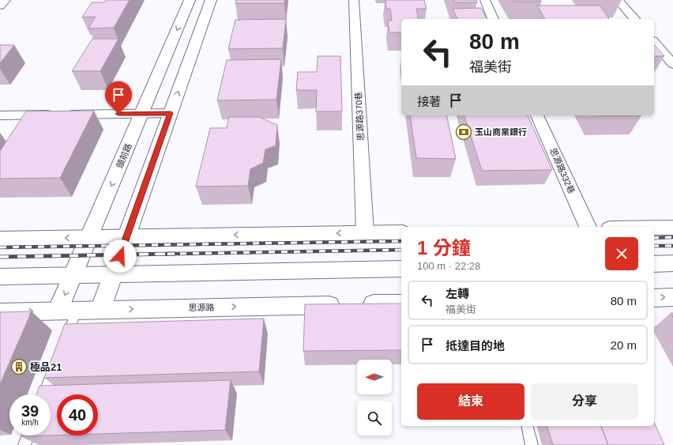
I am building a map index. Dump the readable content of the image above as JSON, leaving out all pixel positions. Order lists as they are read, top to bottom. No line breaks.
{"streets":{"main road":["頭前路","思源路"],"street":["思源路370巷","思源路332巷"]},"crossings":[["頭前路","思源路"]],"places":{"bank":["玉山商業銀行"],"building":["極品21"]},"north":"left","page":{"turn":["80 m","福美街"],"then":"接著","heading":["1 分鐘","100 m · 22:28"],"list":[{"name":"左轉","note":"福美街","value":"80 m"},{"name":"抵達目的地","value":"20 m"}],"buttons":["結束","分享"],"speed":"39 km/h","limit":"40"}}
